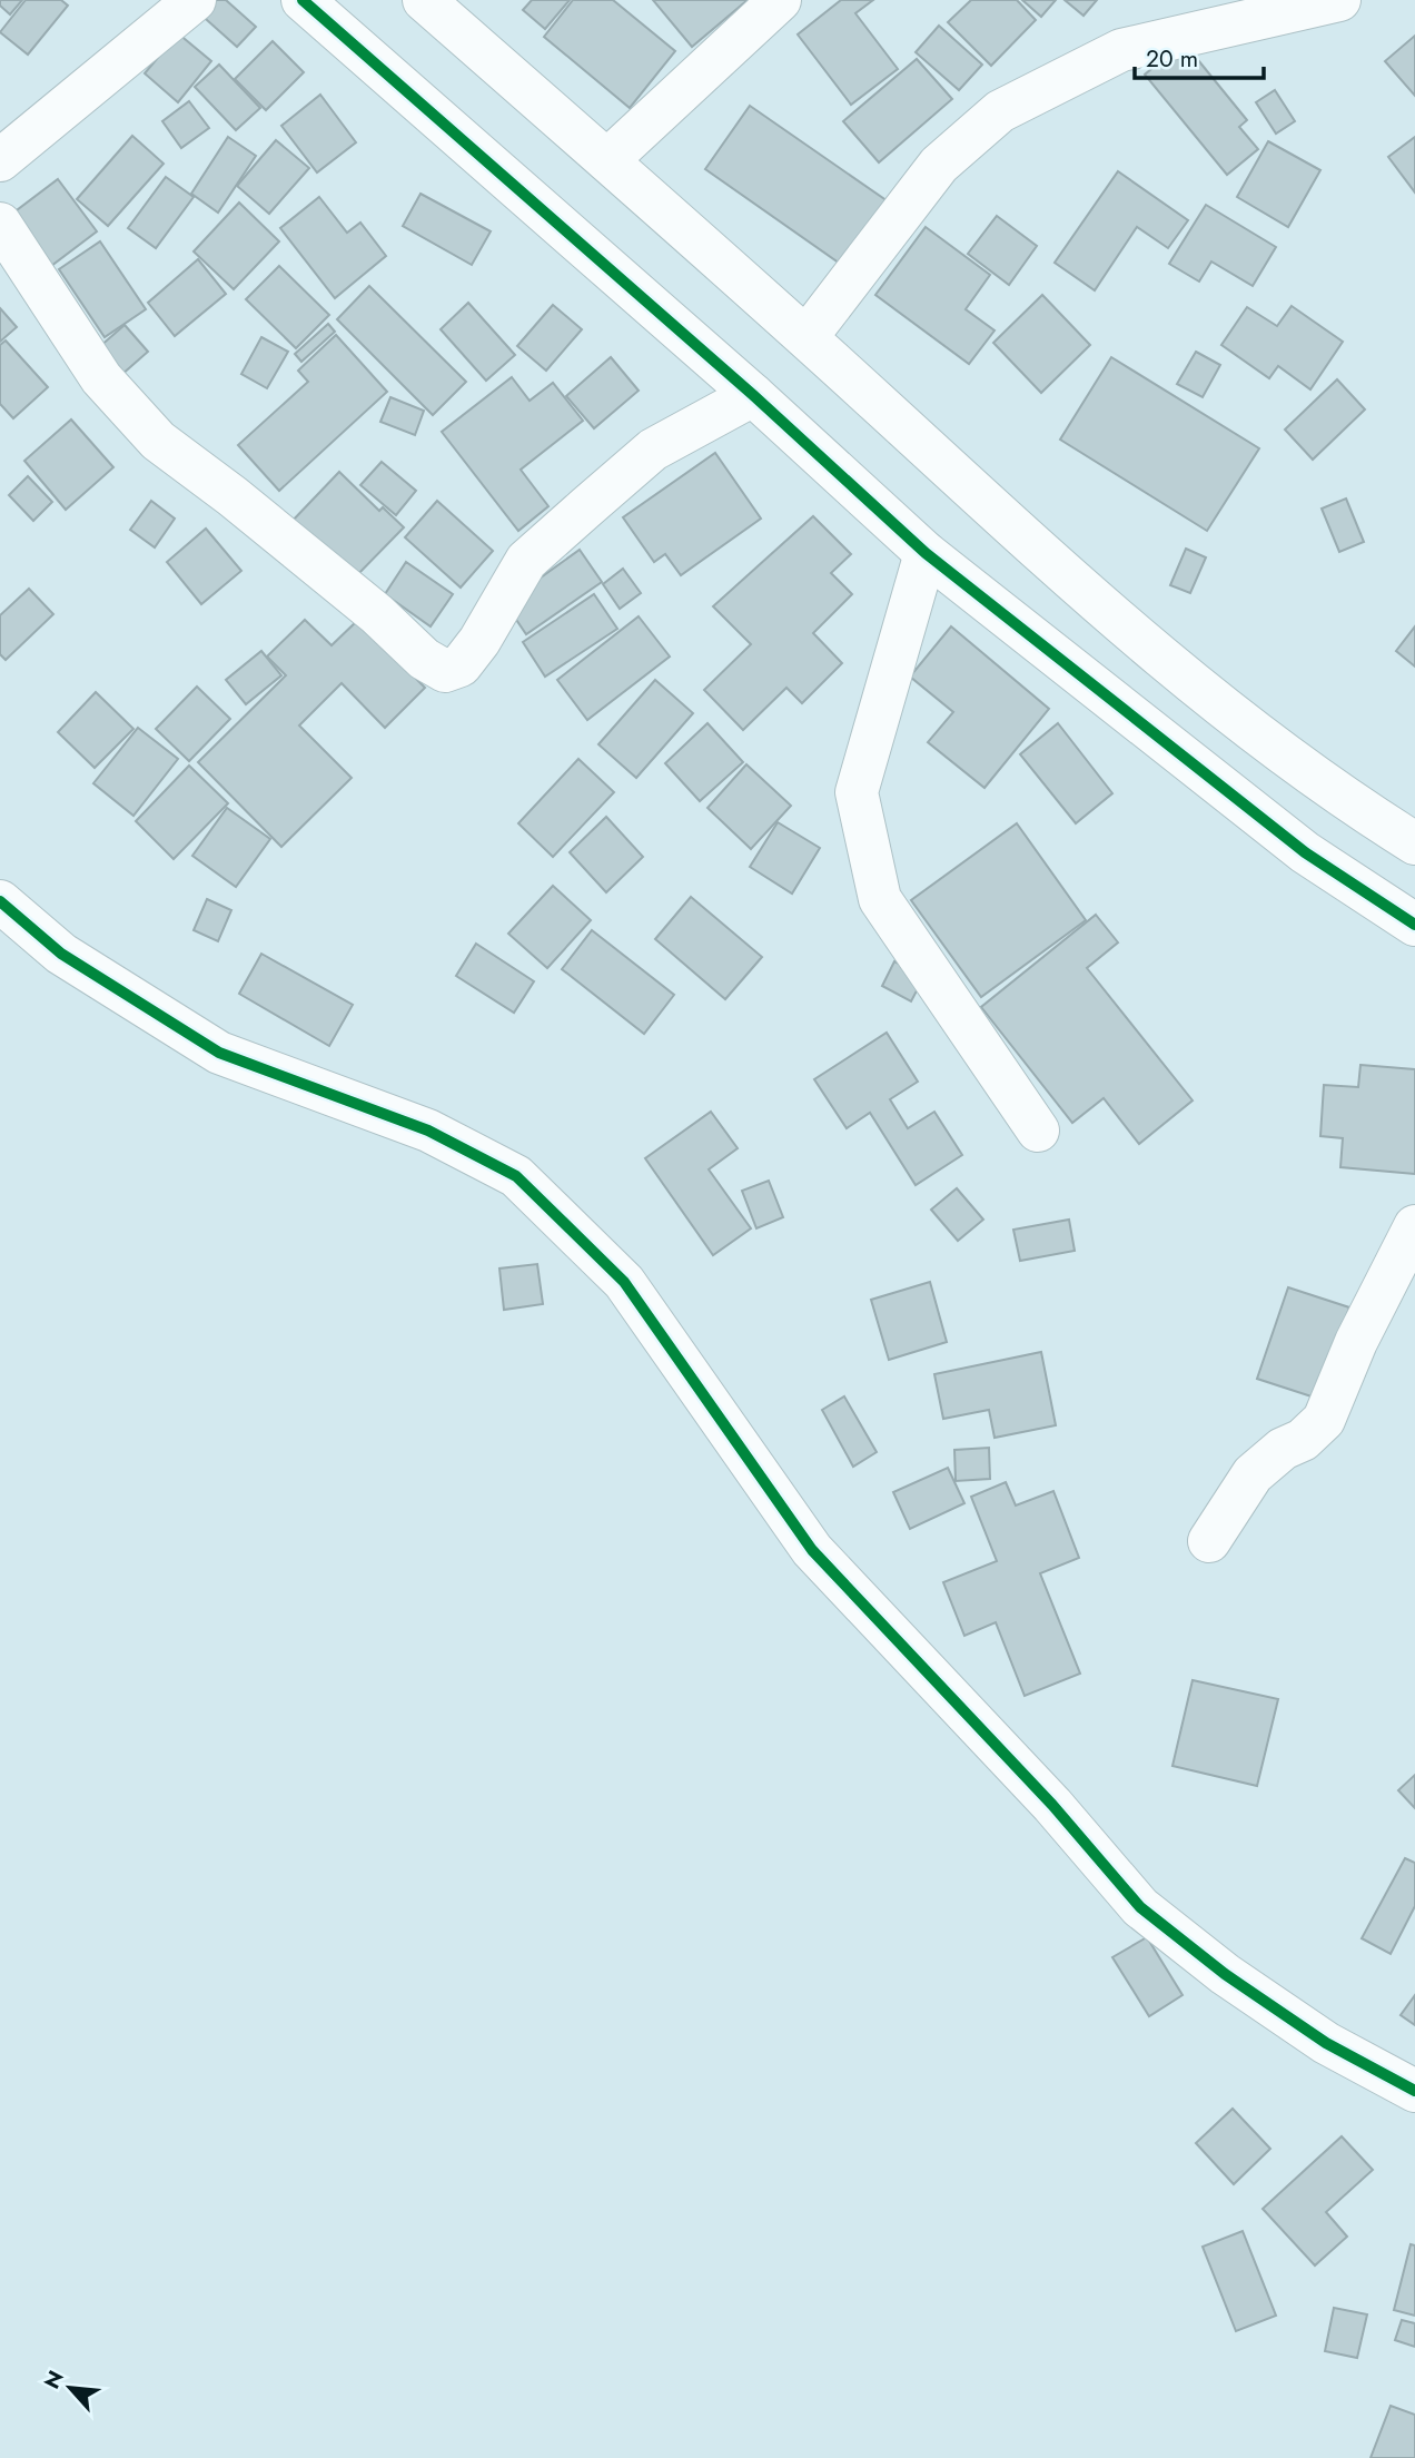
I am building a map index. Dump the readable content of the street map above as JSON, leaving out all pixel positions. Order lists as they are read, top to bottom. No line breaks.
{"scale_bar":"20 m","north":"top left"}
